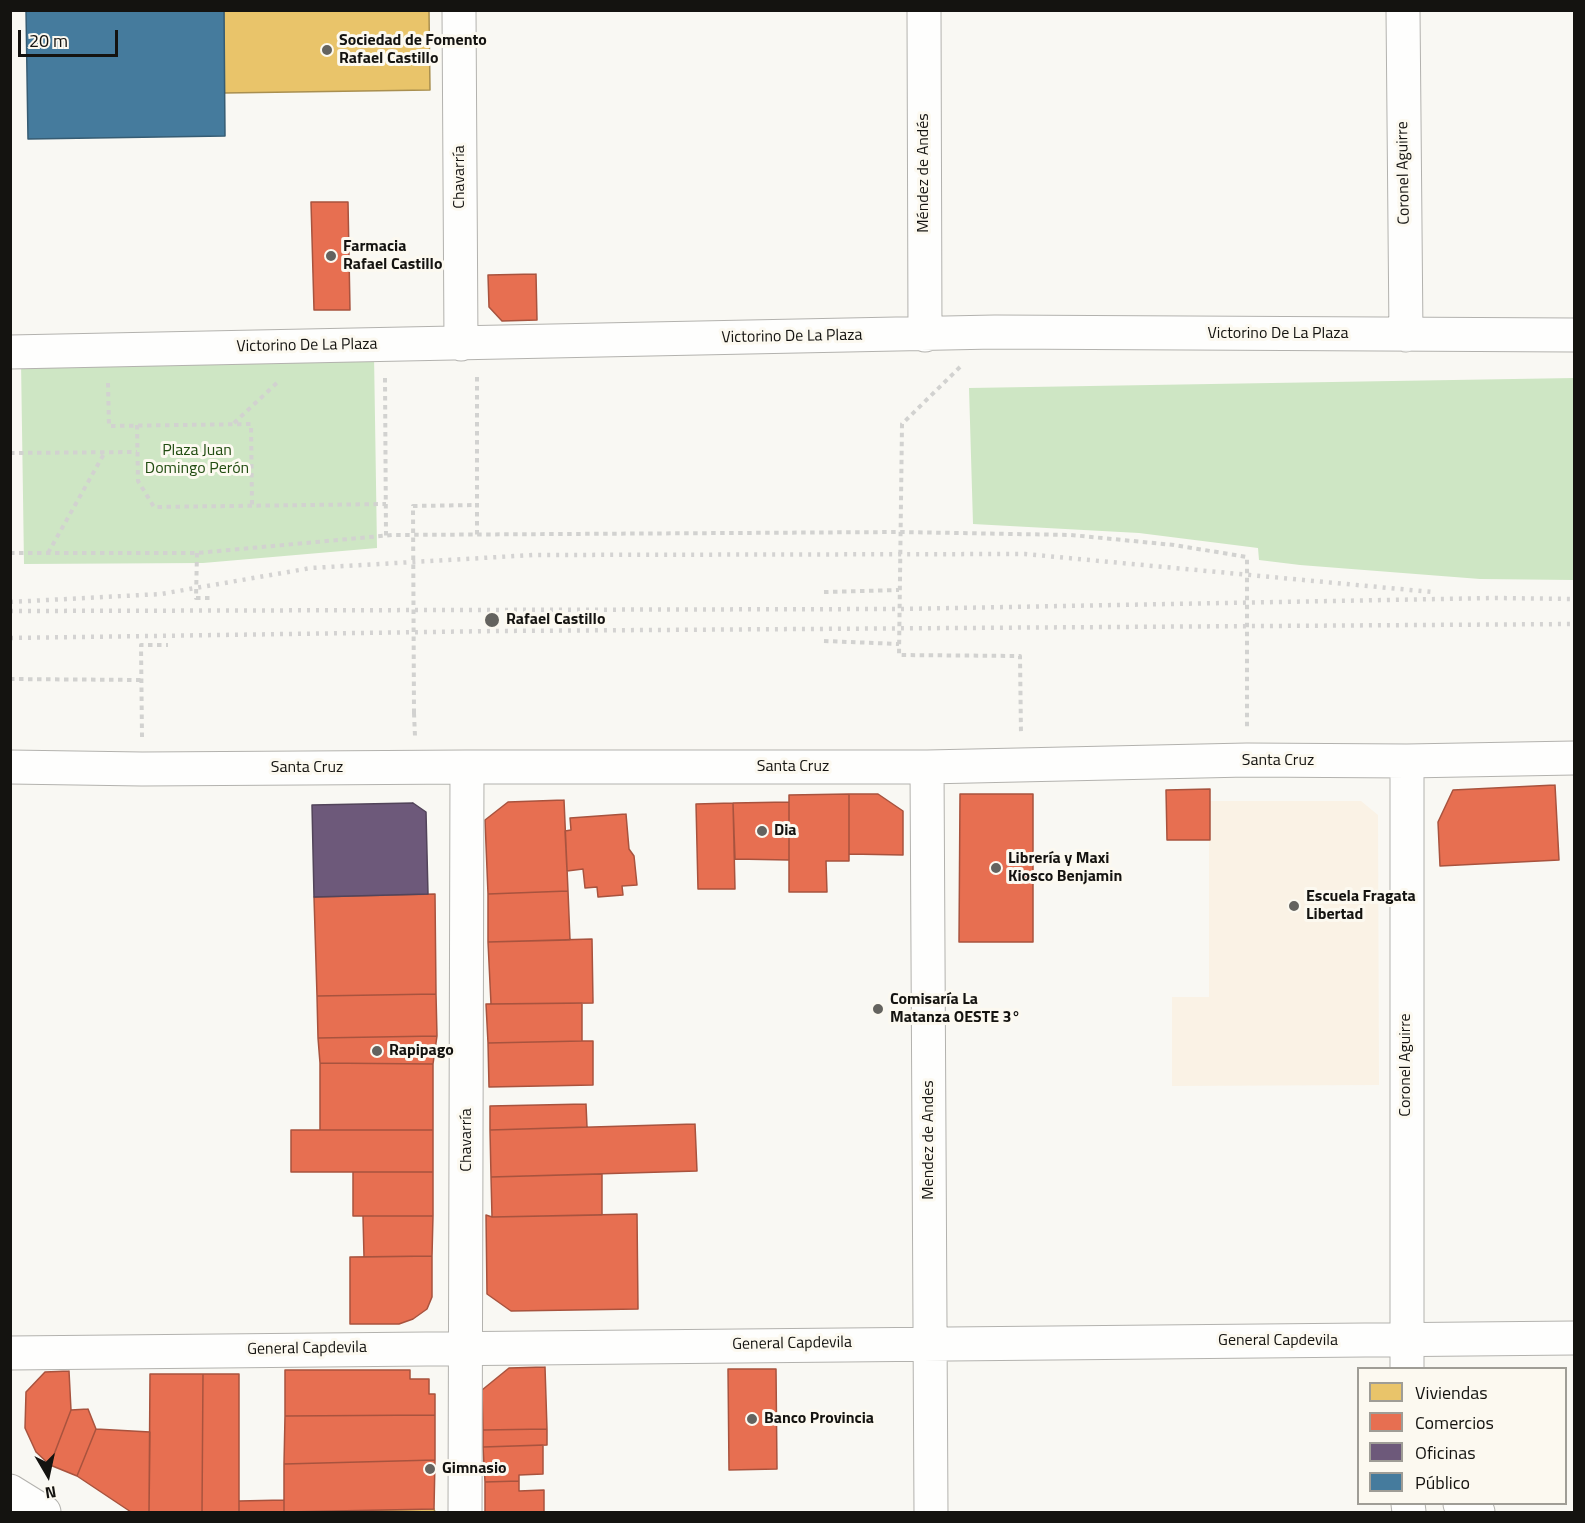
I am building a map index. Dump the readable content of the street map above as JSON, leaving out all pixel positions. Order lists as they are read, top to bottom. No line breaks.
{"streets":{"street":["Méndez de Andés","Coronel Aguirre","Chavarría","Victorino De La Plaza","Santa Cruz","Mendez de Andes","General Capdevila"]},"crossings":[["Méndez de Andés","Victorino De La Plaza"],["Coronel Aguirre","Victorino De La Plaza"],["Coronel Aguirre","Santa Cruz"],["Coronel Aguirre","General Capdevila"],["Chavarría","Victorino De La Plaza"],["Chavarría","Santa Cruz"],["Chavarría","General Capdevila"],["Santa Cruz","Mendez de Andes"],["Mendez de Andes","General Capdevila"]],"parks":["Plaza Juan Domingo Perón"],"places":["Sociedad de Fomento Rafael Castillo","Farmacia Rafael Castillo","Rafael Castillo","Dia","Librería y Maxi Kiosco Benjamin","Escuela Fragata Libertad","Comisaría La Matanza OESTE 3°","Rapipago","Banco Provincia","Gimnasio"],"legend":["Viviendas","Comercios","Oficinas","Público"],"scale_bar":"20 m","north":"bottom"}
